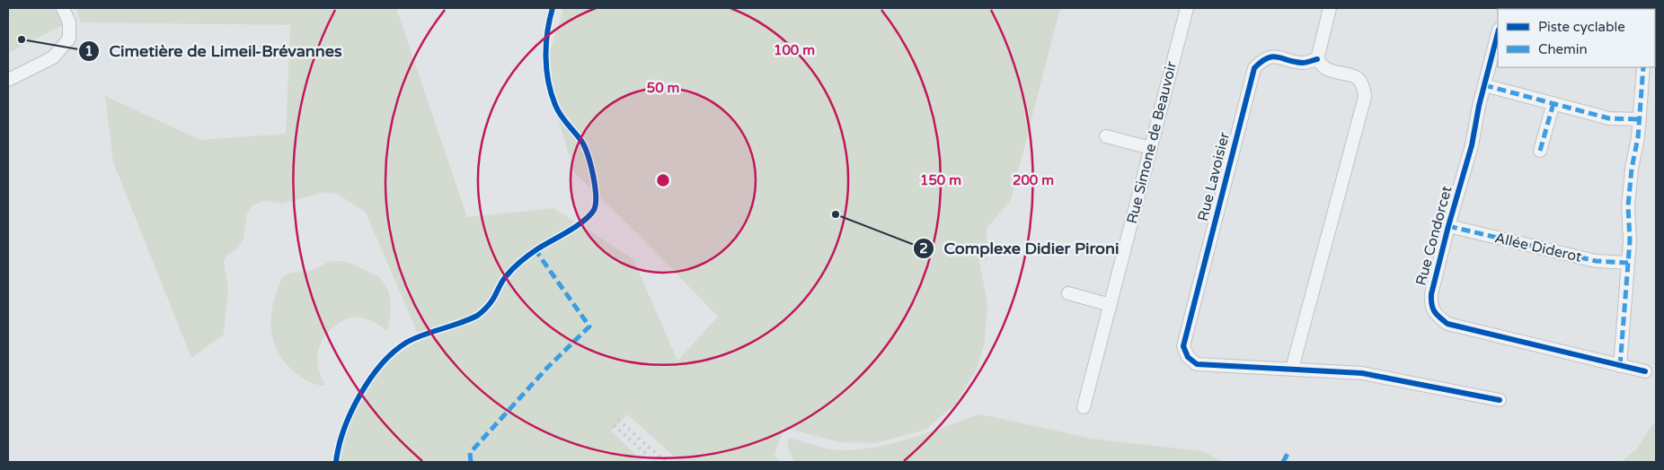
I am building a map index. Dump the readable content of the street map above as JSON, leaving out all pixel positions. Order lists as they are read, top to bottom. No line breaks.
{"streets":{"street":["Rue Simone de Beauvoir","Rue Lavoisier","Rue Condorcet","Allée Diderot"]},"crossings":[["Rue Condorcet","Allée Diderot"]],"places":["Cimetière de Limeil-Brévannes","Complexe Didier Pironi"],"legend":["Piste cyclable","Chemin"],"rings":["100 m","50 m","150 m","200 m"]}
